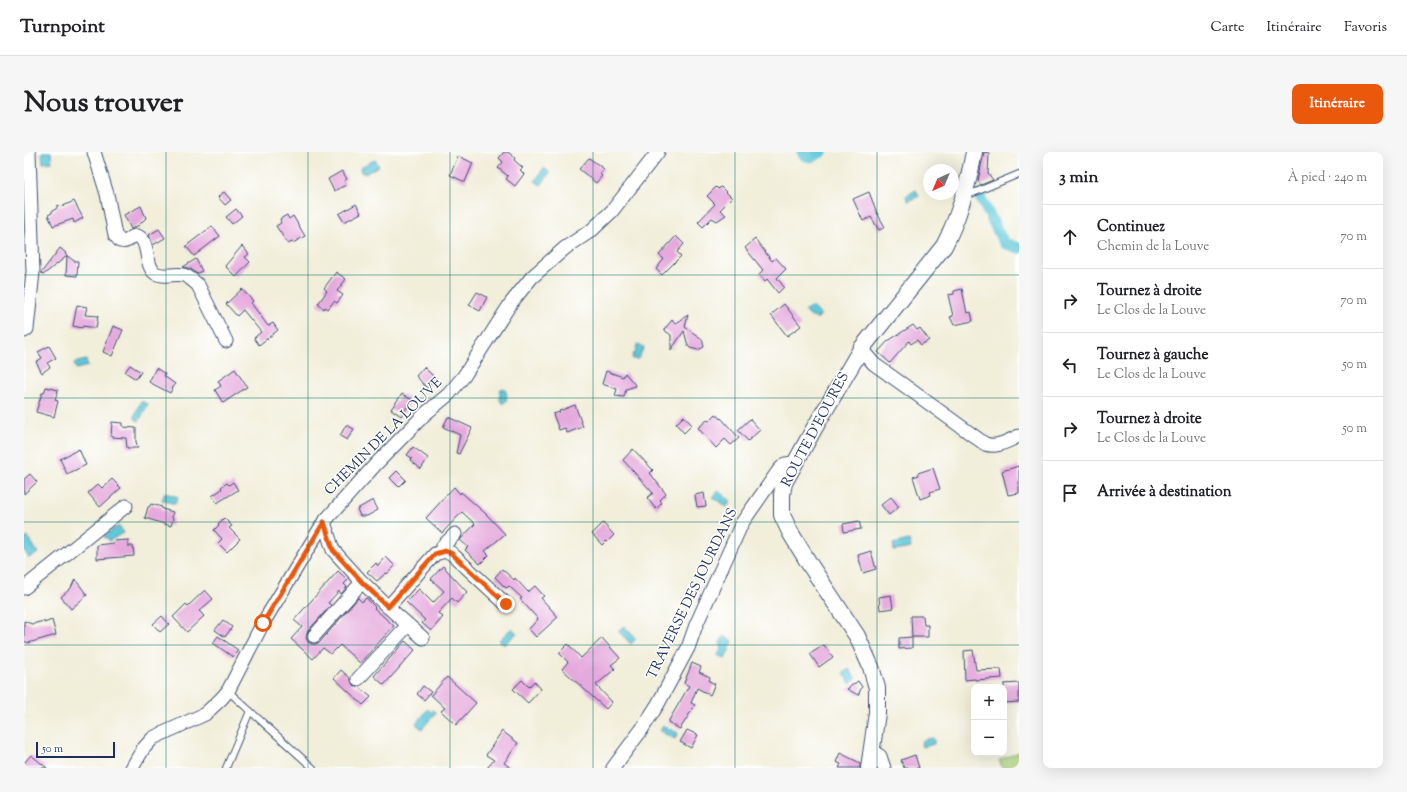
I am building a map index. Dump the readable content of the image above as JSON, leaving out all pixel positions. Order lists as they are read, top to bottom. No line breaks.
{"streets":{"street":["ROUTE D'EOURES","CHEMIN DE LA LOUVE","TRAVERSE DES JOURDANS"]},"crossings":[["ROUTE D'EOURES","TRAVERSE DES JOURDANS"]],"scale_bar":"50 m","north":"bottom left","page":{"header":"Turnpoint","nav":["Carte","Itinéraire","Favoris"],"title":"Nous trouver","buttons":"Itinéraire","heading":["3 min","À pied · 240 m"],"list":[["Continuez","Chemin de la Louve","70 m"],["Tournez à droite","Le Clos de la Louve","70 m"],["Tournez à gauche","Le Clos de la Louve","50 m"],["Tournez à droite","Le Clos de la Louve","50 m"],"Arrivée à destination"],"map_buttons":["+","−"],"scale":"50 m"}}
